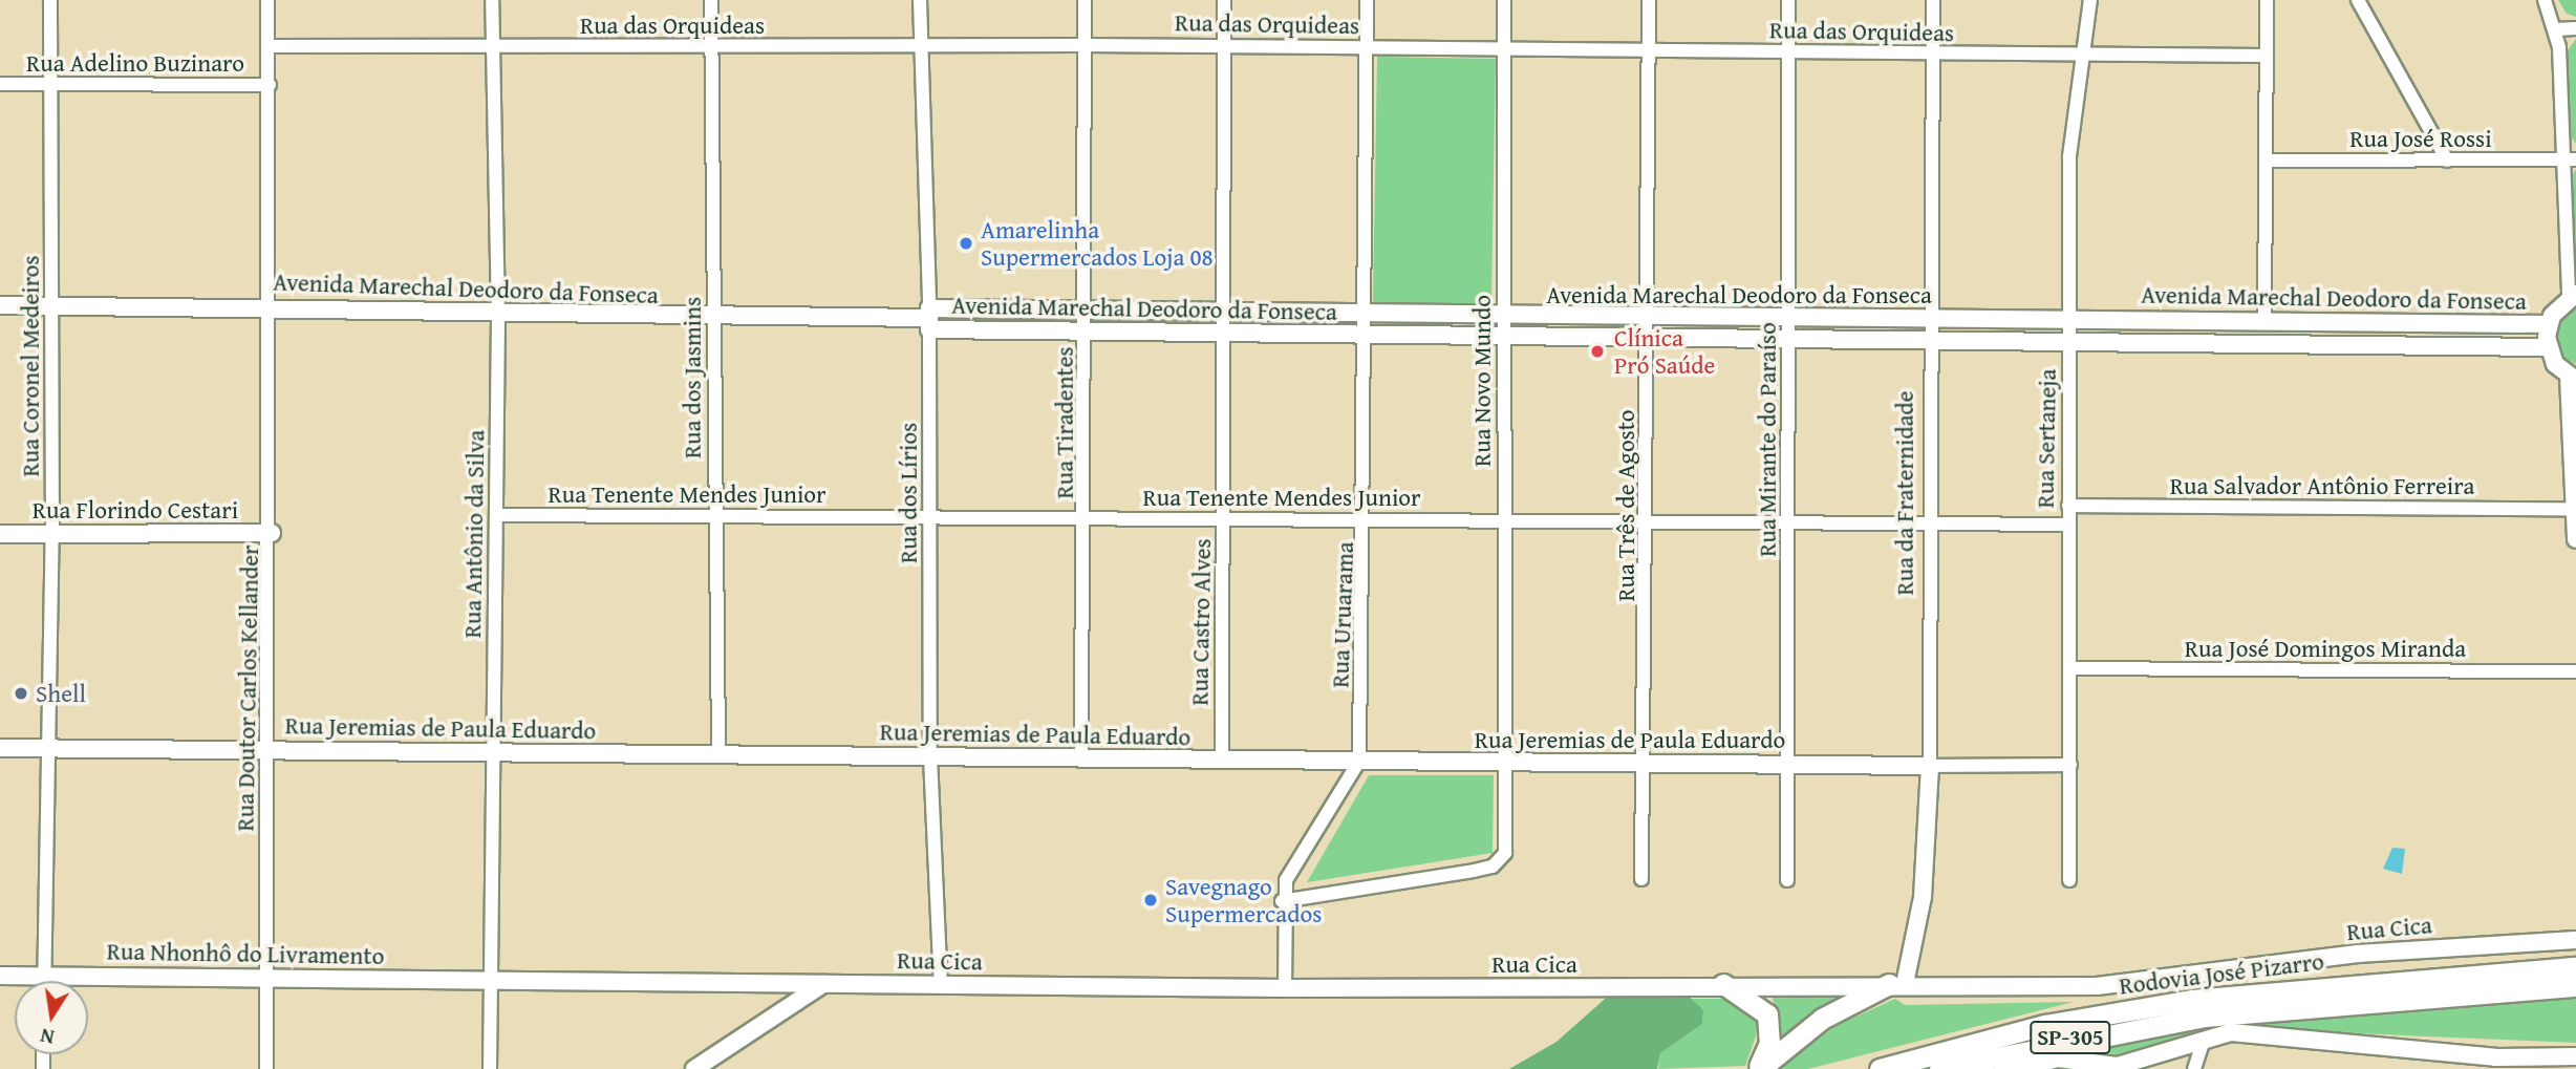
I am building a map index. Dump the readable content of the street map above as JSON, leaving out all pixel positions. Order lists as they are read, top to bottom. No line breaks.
{"streets":{"main road":["Rodovia José Pizarro","SP-305"],"street":["Rua das Orquideas","Rua Adelino Buzinaro","Rua José Rossi","Avenida Marechal Deodoro da Fonseca","Rua Coronel Medeiros","Rua dos Jasmins","Rua Novo Mundo","Rua Tiradentes","Rua Sertaneja","Rua Mirante do Paraíso","Rua Salvador Antônio Ferreira","Rua dos Lírios","Rua da Fraternidade","Rua Tenente Mendes Junior","Rua Três de Agosto","Rua Florindo Cestari","Rua Antônio da Silva","Rua Uruarama","Rua Castro Alves","Rua José Domingos Miranda","Rua Doutor Carlos Kellander","Rua Jeremias de Paula Eduardo","Rua Cica","Rua Nhonhô do Livramento"]},"crossings":[["Rua das Orquideas","Rua dos Jasmins"],["Rua das Orquideas","Rua Novo Mundo"],["Rua das Orquideas","Rua Tiradentes"],["Rua das Orquideas","Rua Sertaneja"],["Rua das Orquideas","Rua Mirante do Paraíso"],["Rua das Orquideas","Rua dos Lírios"],["Rua das Orquideas","Rua da Fraternidade"],["Rua das Orquideas","Rua Três de Agosto"],["Rua das Orquideas","Rua Antônio da Silva"],["Rua das Orquideas","Rua Uruarama"],["Rua das Orquideas","Rua Castro Alves"],["Rua das Orquideas","Rua Doutor Carlos Kellander"],["Rua Adelino Buzinaro","Rua Coronel Medeiros"],["Rua Adelino Buzinaro","Rua Doutor Carlos Kellander"],["Avenida Marechal Deodoro da Fonseca","Rua Coronel Medeiros"],["Avenida Marechal Deodoro da Fonseca","Rua dos Jasmins"],["Avenida Marechal Deodoro da Fonseca","Rua Novo Mundo"],["Avenida Marechal Deodoro da Fonseca","Rua Tiradentes"],["Avenida Marechal Deodoro da Fonseca","Rua Sertaneja"],["Avenida Marechal Deodoro da Fonseca","Rua Mirante do Paraíso"],["Avenida Marechal Deodoro da Fonseca","Rua dos Lírios"],["Avenida Marechal Deodoro da Fonseca","Rua da Fraternidade"],["Avenida Marechal Deodoro da Fonseca","Rua Três de Agosto"],["Avenida Marechal Deodoro da Fonseca","Rua Antônio da Silva"],["Avenida Marechal Deodoro da Fonseca","Rua Uruarama"],["Avenida Marechal Deodoro da Fonseca","Rua Castro Alves"],["Avenida Marechal Deodoro da Fonseca","Rua Doutor Carlos Kellander"],["Rua Coronel Medeiros","Rua Florindo Cestari"],["Rua Coronel Medeiros","Rua Jeremias de Paula Eduardo"],["Rua Coronel Medeiros","Rua Nhonhô do Livramento"],["Rua dos Jasmins","Rua Tenente Mendes Junior"],["Rua dos Jasmins","Rua Jeremias de Paula Eduardo"],["Rua Novo Mundo","Rua Tenente Mendes Junior"],["Rua Novo Mundo","Rua Uruarama"],["Rua Novo Mundo","Rua Jeremias de Paula Eduardo"],["Rua Tiradentes","Rua Tenente Mendes Junior"],["Rua Tiradentes","Rua Jeremias de Paula Eduardo"],["Rua Sertaneja","Rua Salvador Antônio Ferreira"],["Rua Sertaneja","Rua Tenente Mendes Junior"],["Rua Sertaneja","Rua José Domingos Miranda"],["Rua Sertaneja","Rua Jeremias de Paula Eduardo"],["Rua Mirante do Paraíso","Rua Tenente Mendes Junior"],["Rua Mirante do Paraíso","Rua Jeremias de Paula Eduardo"],["Rua dos Lírios","Rua Tenente Mendes Junior"],["Rua dos Lírios","Rua Jeremias de Paula Eduardo"],["Rua dos Lírios","Rua Cica"],["Rua da Fraternidade","Rua Tenente Mendes Junior"],["Rua da Fraternidade","Rua Jeremias de Paula Eduardo"],["Rua da Fraternidade","Rua Cica"],["Rua Tenente Mendes Junior","Rua Três de Agosto"],["Rua Tenente Mendes Junior","Rua Antônio da Silva"],["Rua Tenente Mendes Junior","Rua Uruarama"],["Rua Tenente Mendes Junior","Rua Castro Alves"],["Rua Três de Agosto","Rua Jeremias de Paula Eduardo"],["Rua Florindo Cestari","Rua Doutor Carlos Kellander"],["Rua Antônio da Silva","Rua Jeremias de Paula Eduardo"],["Rua Antônio da Silva","Rua Cica"],["Rua Antônio da Silva","Rua Nhonhô do Livramento"],["Rua Uruarama","Rua Jeremias de Paula Eduardo"],["Rua Uruarama","Rua Cica"],["Rua Castro Alves","Rua Jeremias de Paula Eduardo"],["Rua Doutor Carlos Kellander","Rua Jeremias de Paula Eduardo"],["Rua Doutor Carlos Kellander","Rua Nhonhô do Livramento"],["Rua Cica","Rua Nhonhô do Livramento"]],"places":["Amarelinha Supermercados Loja 08","Clínica Pró Saúde","Shell","Savegnago Supermercados"],"north":"bottom"}
